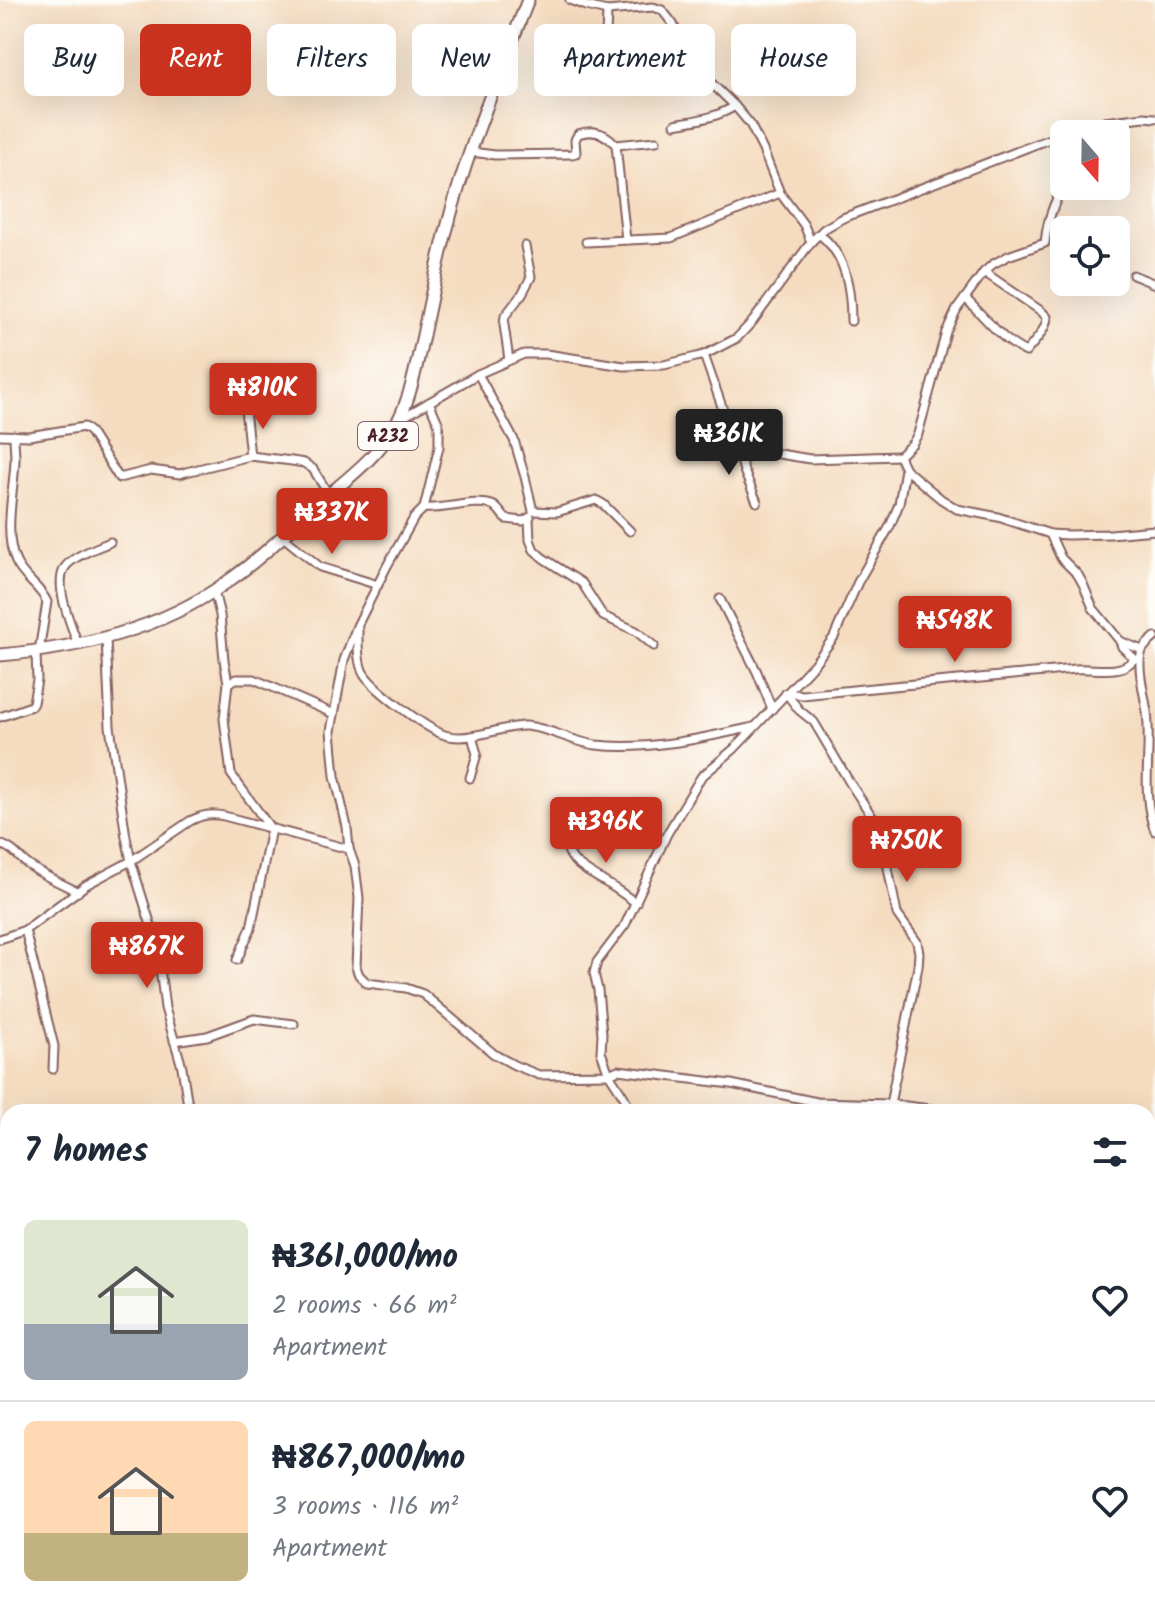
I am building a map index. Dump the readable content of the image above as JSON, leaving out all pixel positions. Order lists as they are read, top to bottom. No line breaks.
{"streets":{"main road":["A232"]},"north":"bottom","page":{"chip":["Buy","Rent","Filters","New","Apartment","House"],"price":["₦810K","₦361K","₦337K","₦548K","₦396K","₦750K","₦867K"],"heading":"7 homes","list":[{"name":"₦361,000/mo","note":"2 rooms · 66 m² · Apartment"},{"name":"₦867,000/mo","note":"3 rooms · 116 m² · Apartment"}]}}
